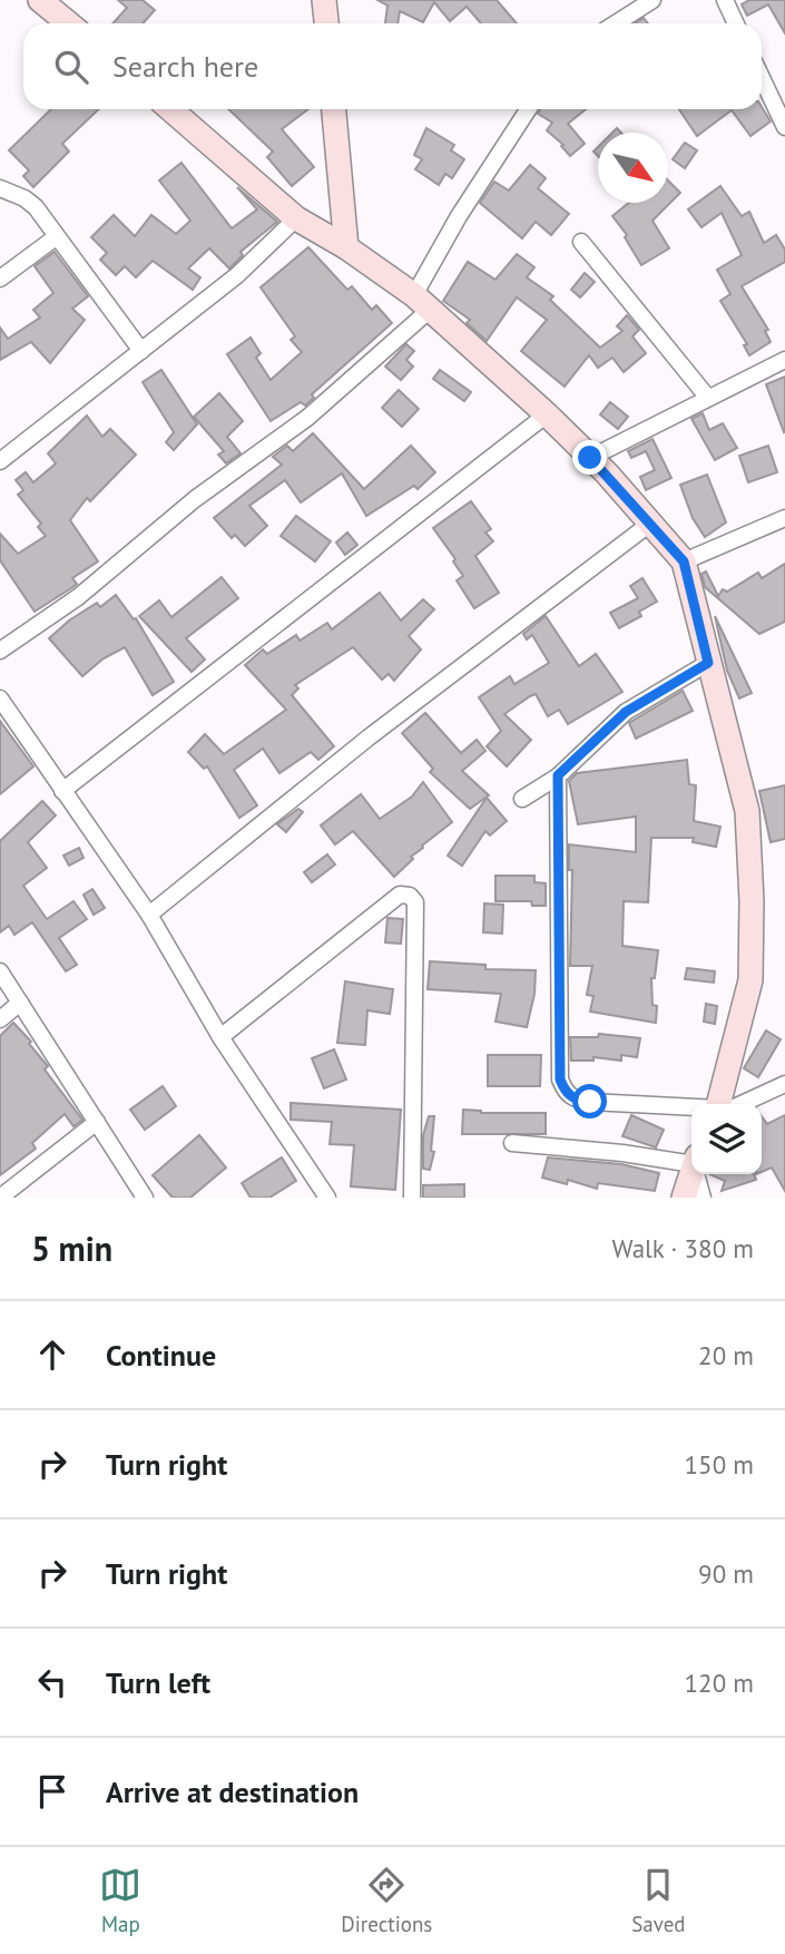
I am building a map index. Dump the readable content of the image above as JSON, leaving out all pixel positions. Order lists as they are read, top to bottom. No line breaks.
{"north":"bottom right","page":{"search":"Search here","heading":["5 min","Walk · 380 m"],"list":[["Continue","20 m"],["Turn right","150 m"],["Turn right","90 m"],["Turn left","120 m"],"Arrive at destination"],"nav":["Map","Directions","Saved"]}}
